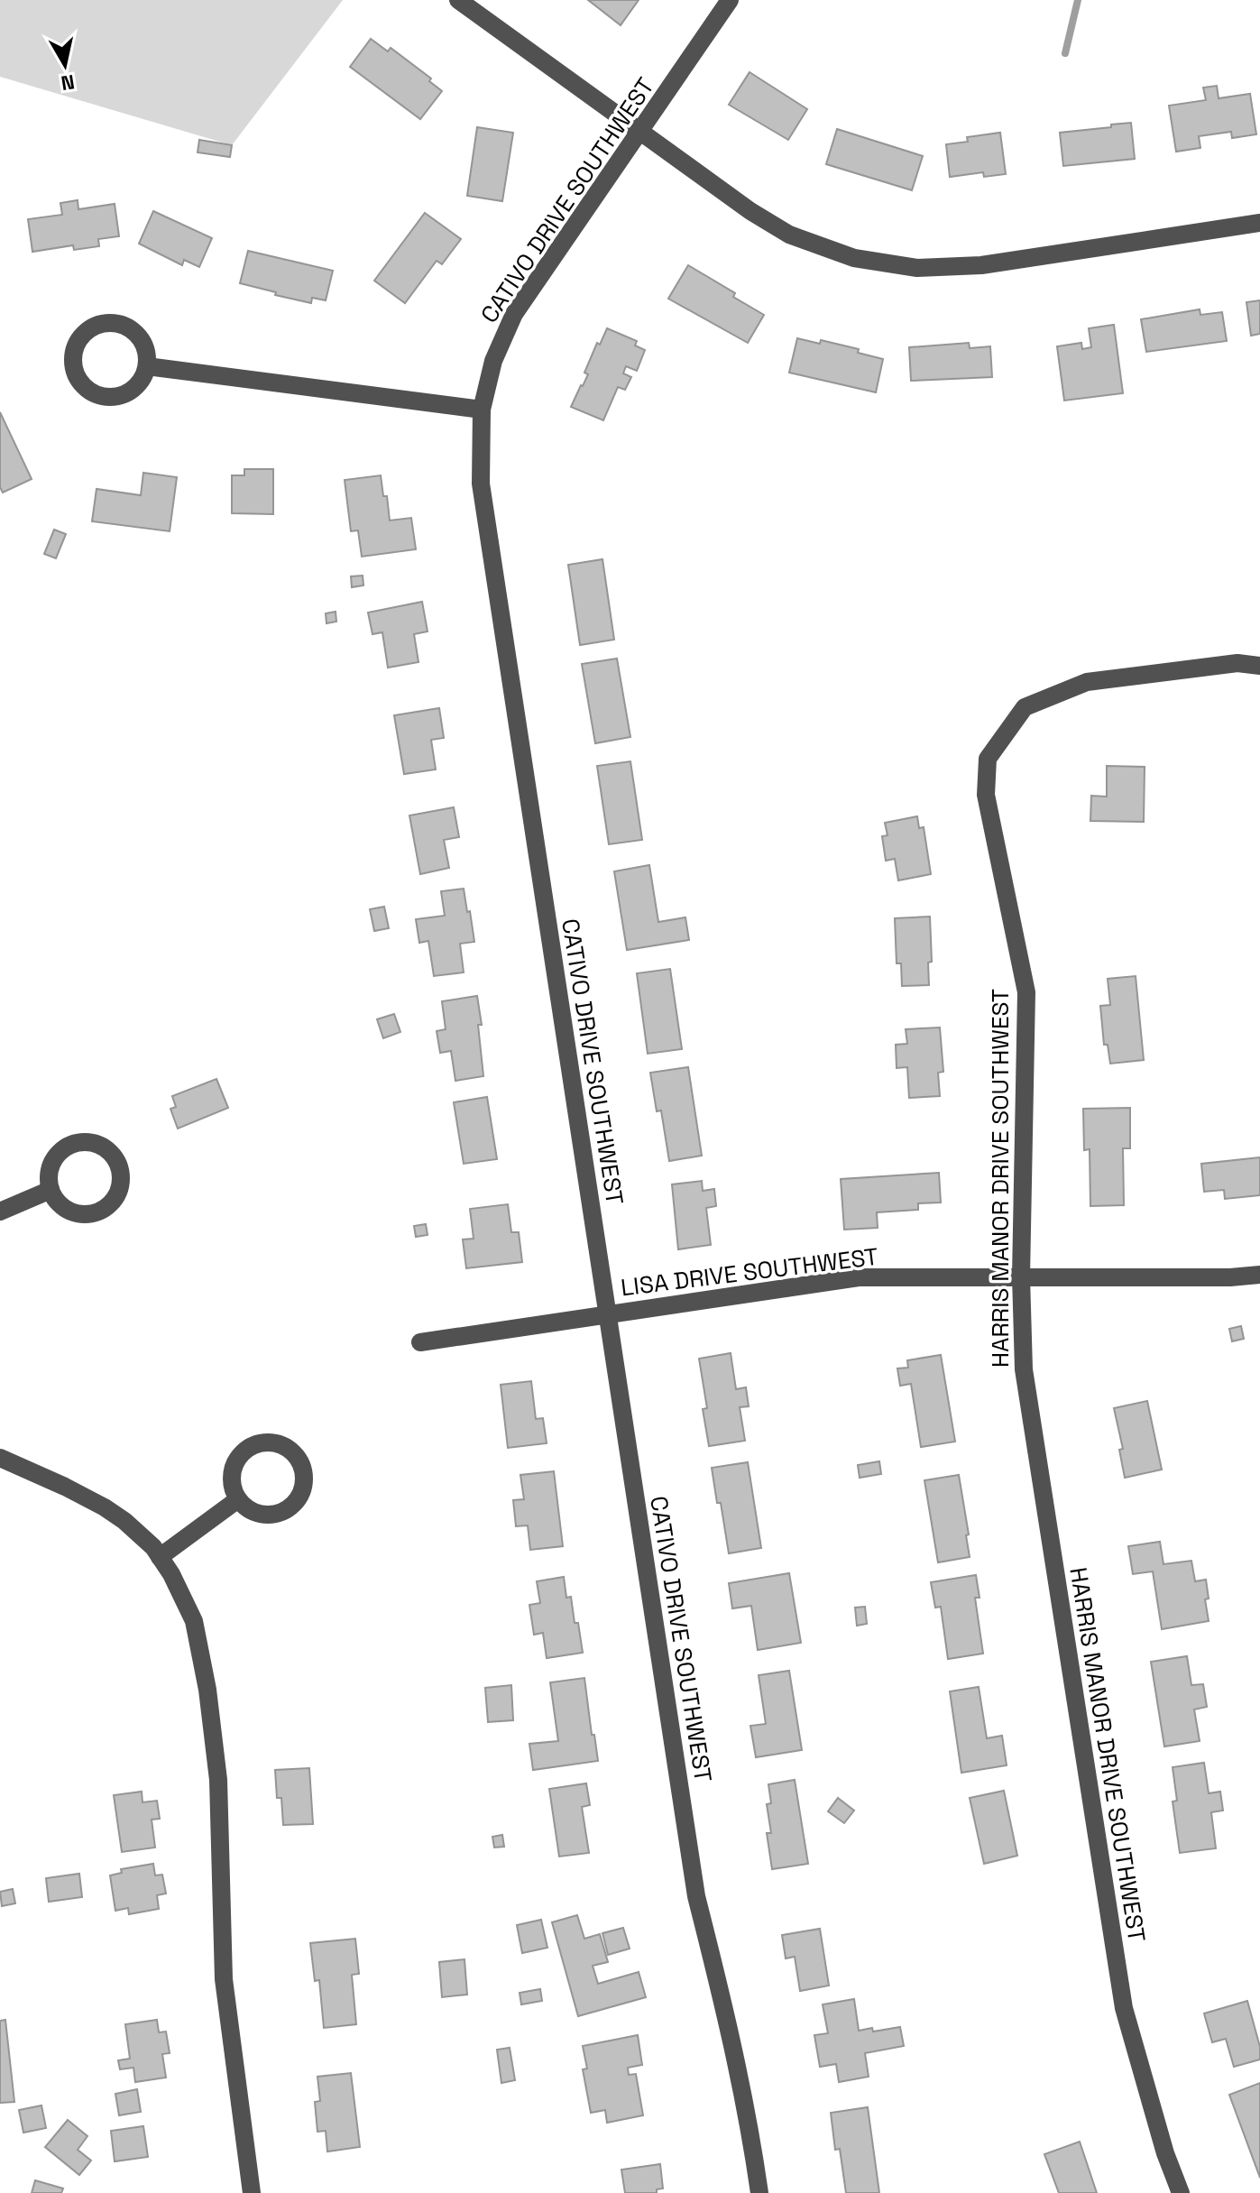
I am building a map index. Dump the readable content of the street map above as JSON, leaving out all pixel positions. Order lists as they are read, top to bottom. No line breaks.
{"streets":{"street":["CATIVO DRIVE SOUTHWEST","HARRIS MANOR DRIVE SOUTHWEST","LISA DRIVE SOUTHWEST"]},"crossings":[["CATIVO DRIVE SOUTHWEST","LISA DRIVE SOUTHWEST"],["HARRIS MANOR DRIVE SOUTHWEST","LISA DRIVE SOUTHWEST"]],"north":"bottom"}
